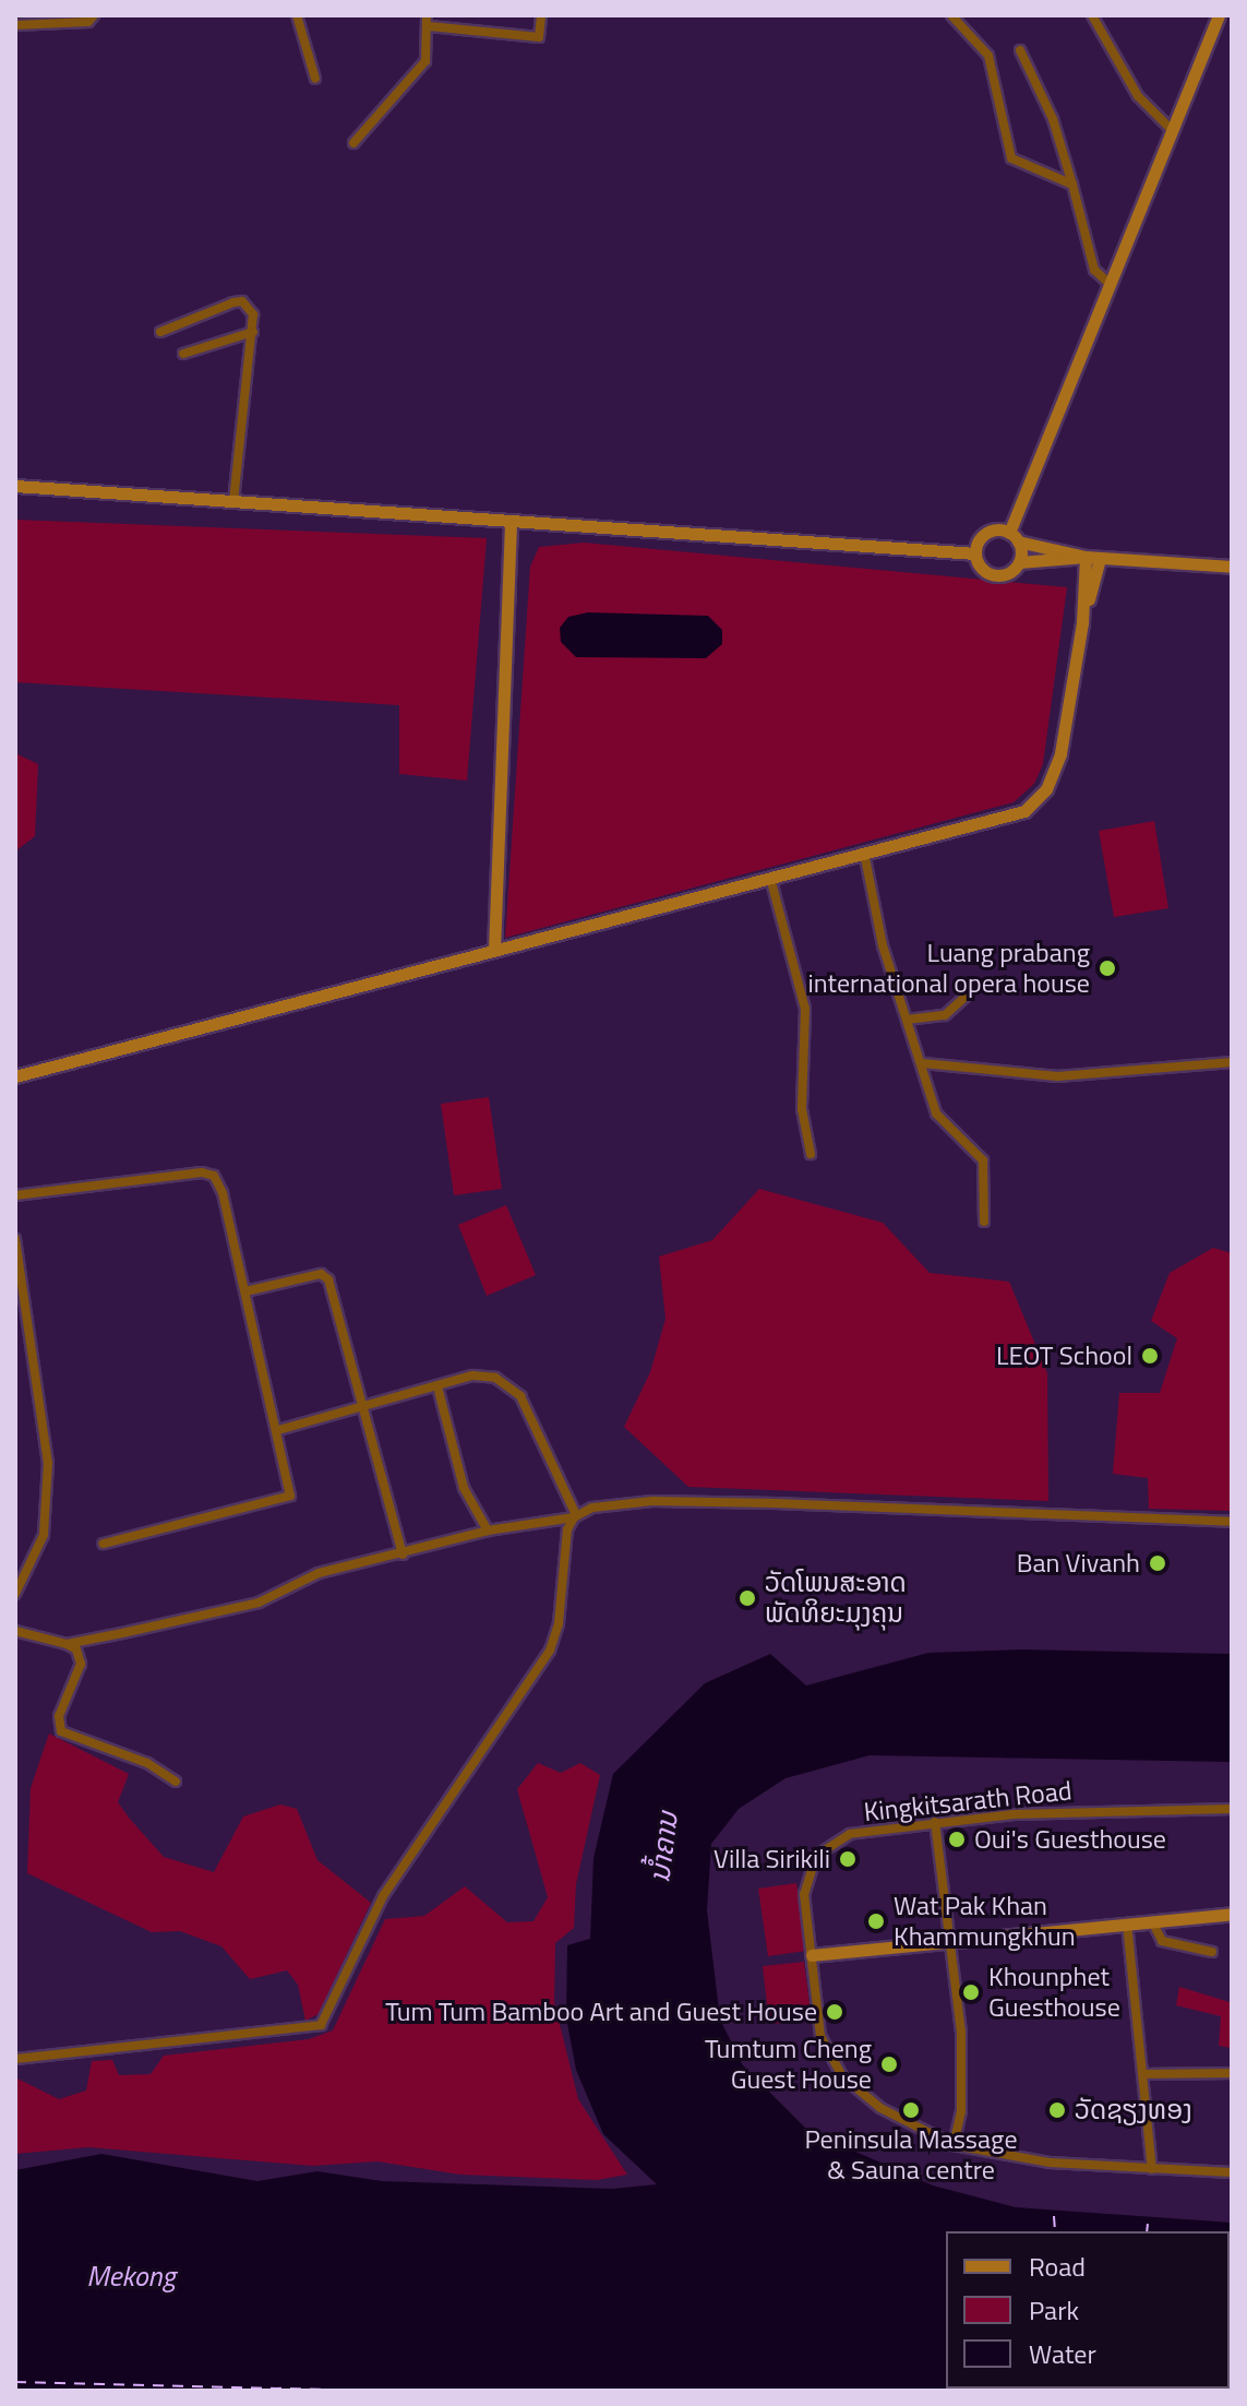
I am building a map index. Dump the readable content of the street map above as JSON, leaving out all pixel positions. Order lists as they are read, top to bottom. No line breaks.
{"streets":{"street":["Kingkitsarath Road"]},"water":["ນ້ຳຄານ","Mekong"],"places":["Luang prabang international opera house","LEOT School","Ban Vivanh","ວັດໂພນສະອາດ ພັດທິຍະມຸງຄຸນ","Oui's Guesthouse","Villa Sirikili","Wat Pak Khan Khammungkhun","Khounphet Guesthouse","Tum Tum Bamboo Art and Guest House","Tumtum Cheng Guest House","Peninsula Massage & Sauna centre","ວັດຊຽງທອງ"],"legend":["Road","Park","Water"]}
